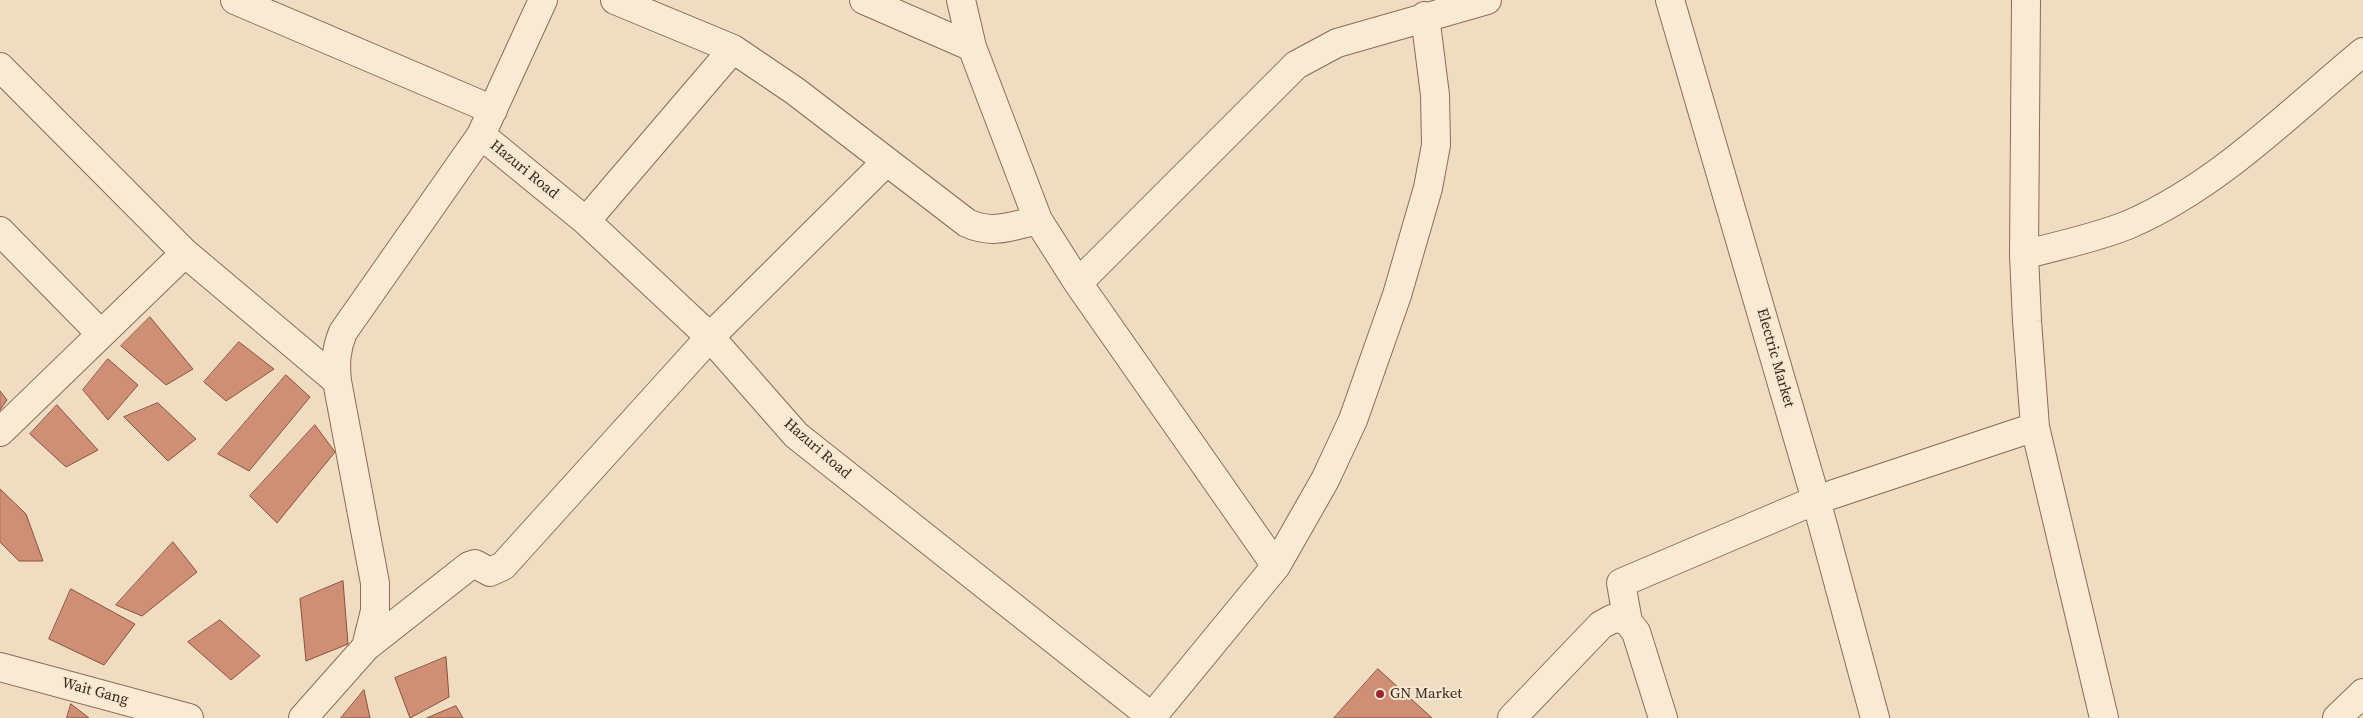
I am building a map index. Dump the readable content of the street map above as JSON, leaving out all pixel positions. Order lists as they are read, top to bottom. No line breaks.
{"streets":{"street":["Hazuri Road","Electric Market","Wait Gang"]},"places":["GN Market"]}
